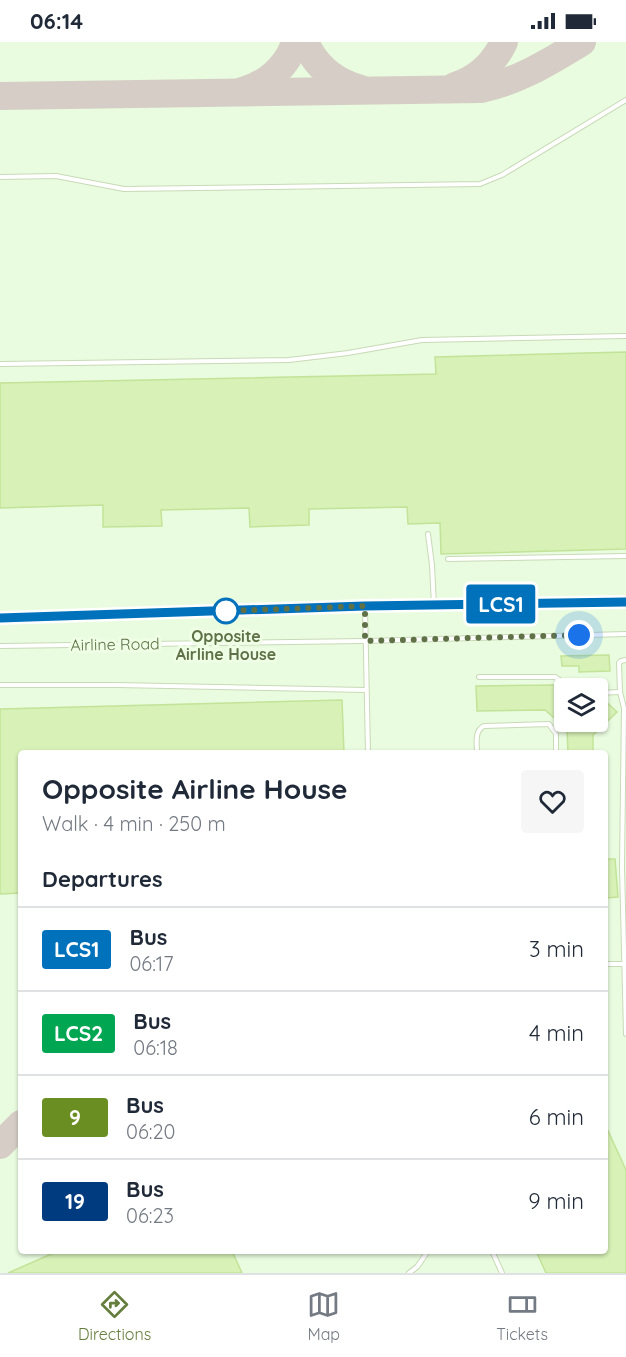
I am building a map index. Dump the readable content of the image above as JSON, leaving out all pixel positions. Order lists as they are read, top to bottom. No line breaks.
{"streets":{"lane":["Airline Road"]},"places":["Opposite Airline House"],"lines":["bus line LCS1"],"page":{"status":"06:14","on_map":"LCS1","heading":[["Opposite Airline House","Walk · 4 min · 250 m"],"Departures"],"list":[{"mark":"LCS1","name":"Bus","note":"06:17","value":"3 min"},{"mark":"LCS2","name":"Bus","note":"06:18","value":"4 min"},{"mark":"9","name":"Bus","note":"06:20","value":"6 min"},{"mark":"19","name":"Bus","note":"06:23","value":"9 min"}],"tabs":["Directions","Map","Tickets"]}}
